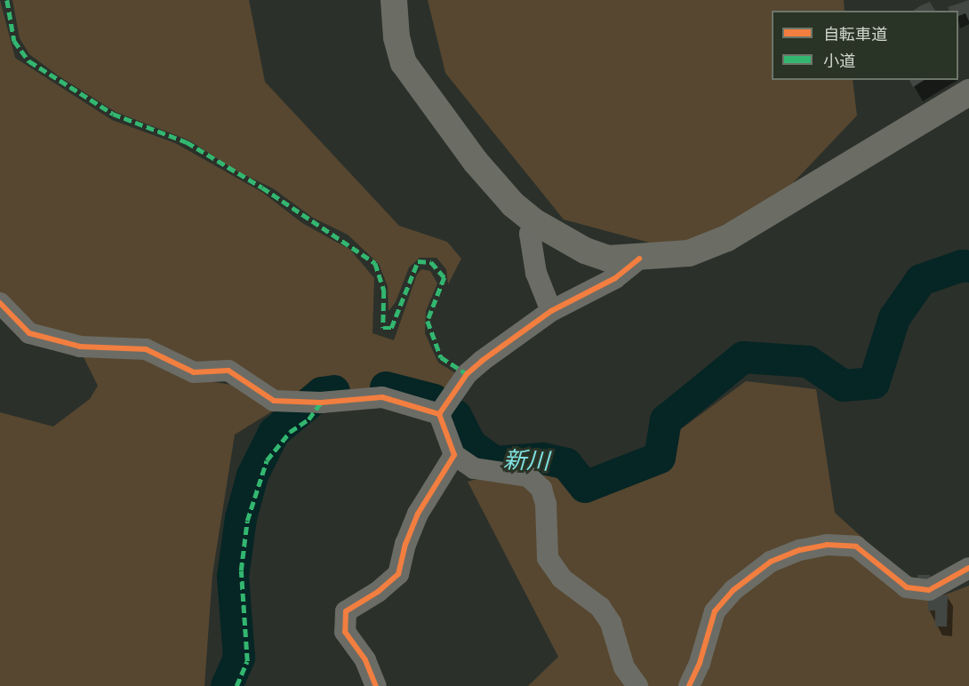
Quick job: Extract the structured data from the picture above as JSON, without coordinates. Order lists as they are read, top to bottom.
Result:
{
  "water": ["新川"],
  "legend": ["自転車道", "小道"]
}
